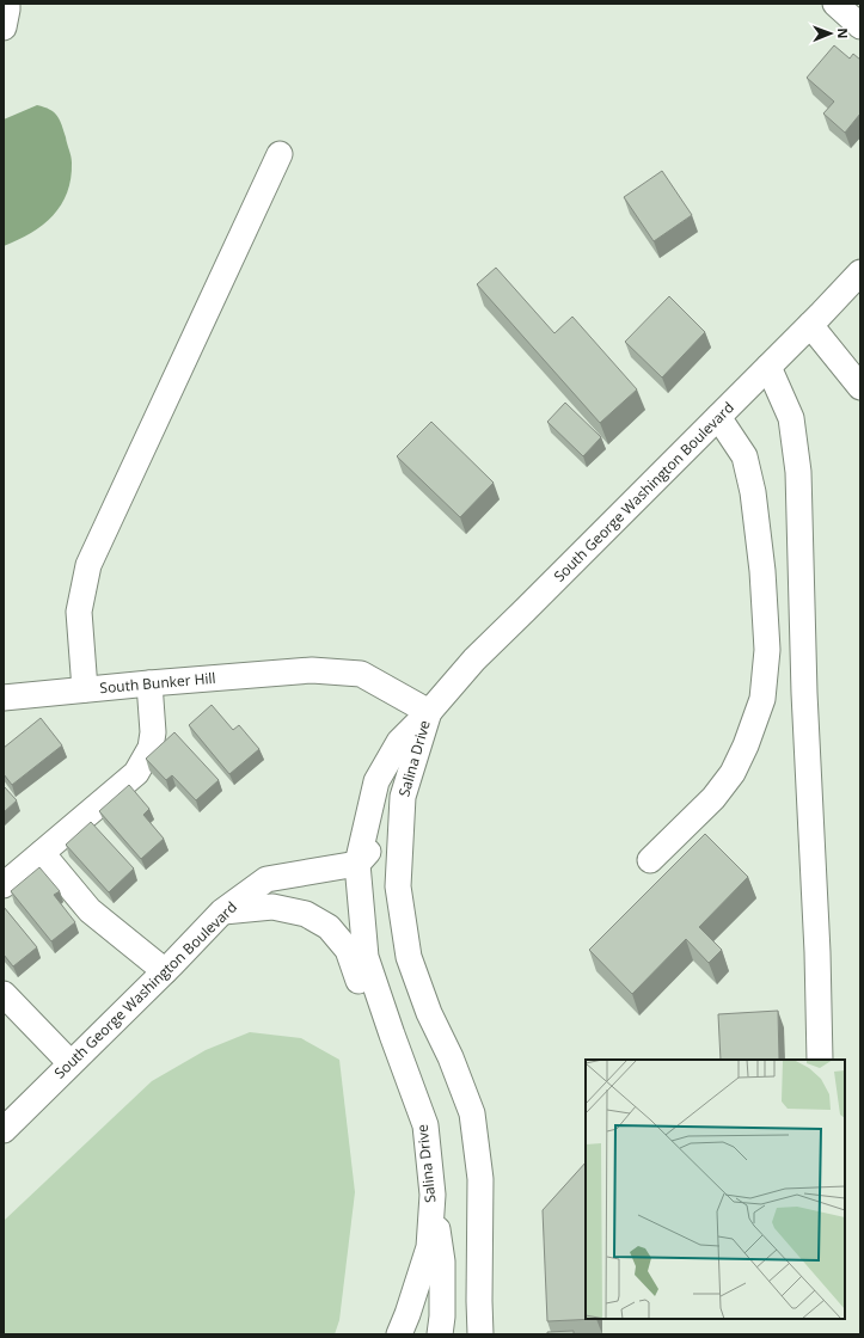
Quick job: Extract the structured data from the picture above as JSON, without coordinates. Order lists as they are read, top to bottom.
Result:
{
  "streets": {
    "street": ["South George Washington Boulevard", "South Bunker Hill", "Salina Drive"]
  },
  "crossings": [
    ["South George Washington Boulevard", "South Bunker Hill"],
    ["South George Washington Boulevard", "Salina Drive"],
    ["South Bunker Hill", "Salina Drive"]
  ],
  "north": "right"
}
